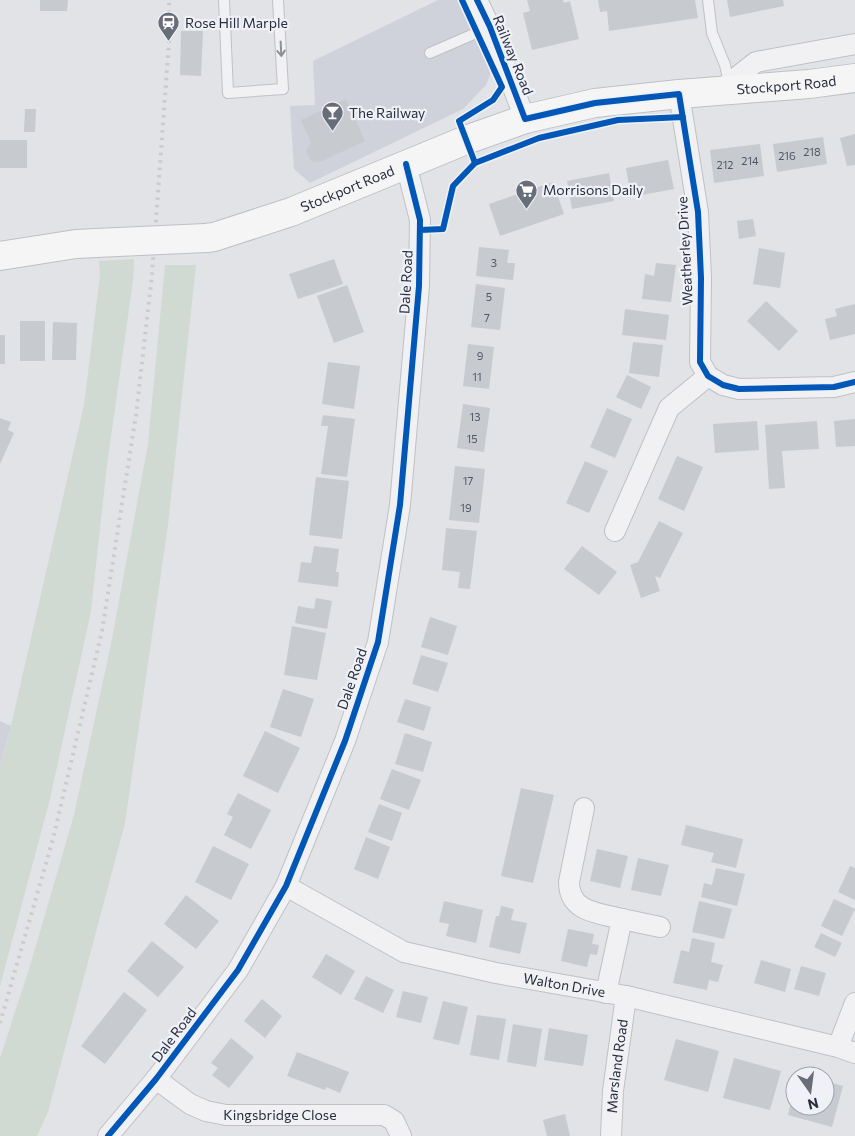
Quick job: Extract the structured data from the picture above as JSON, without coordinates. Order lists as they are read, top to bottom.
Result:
{
  "streets": {
    "main road": ["Stockport Road"],
    "street": [
      "Railway Road",
      "Weatherley Drive",
      "Dale Road",
      "Walton Drive",
      "Marsland Road",
      "Kingsbridge Close"
    ]
  },
  "crossings": [
    ["Railway Road", "Stockport Road"],
    ["Stockport Road", "Weatherley Drive"],
    ["Stockport Road", "Dale Road"],
    ["Dale Road", "Walton Drive"],
    ["Dale Road", "Kingsbridge Close"],
    ["Walton Drive", "Marsland Road"]
  ],
  "places": {
    "station": ["Rose Hill Marple"],
    "bar": ["The Railway"],
    "supermarket": ["Morrisons Daily"]
  },
  "house_numbers": [
    "218",
    "216",
    "214",
    "212",
    "3",
    "5",
    "7",
    "9",
    "11",
    "13",
    "15",
    "17",
    "19"
  ],
  "north": "bottom"
}
